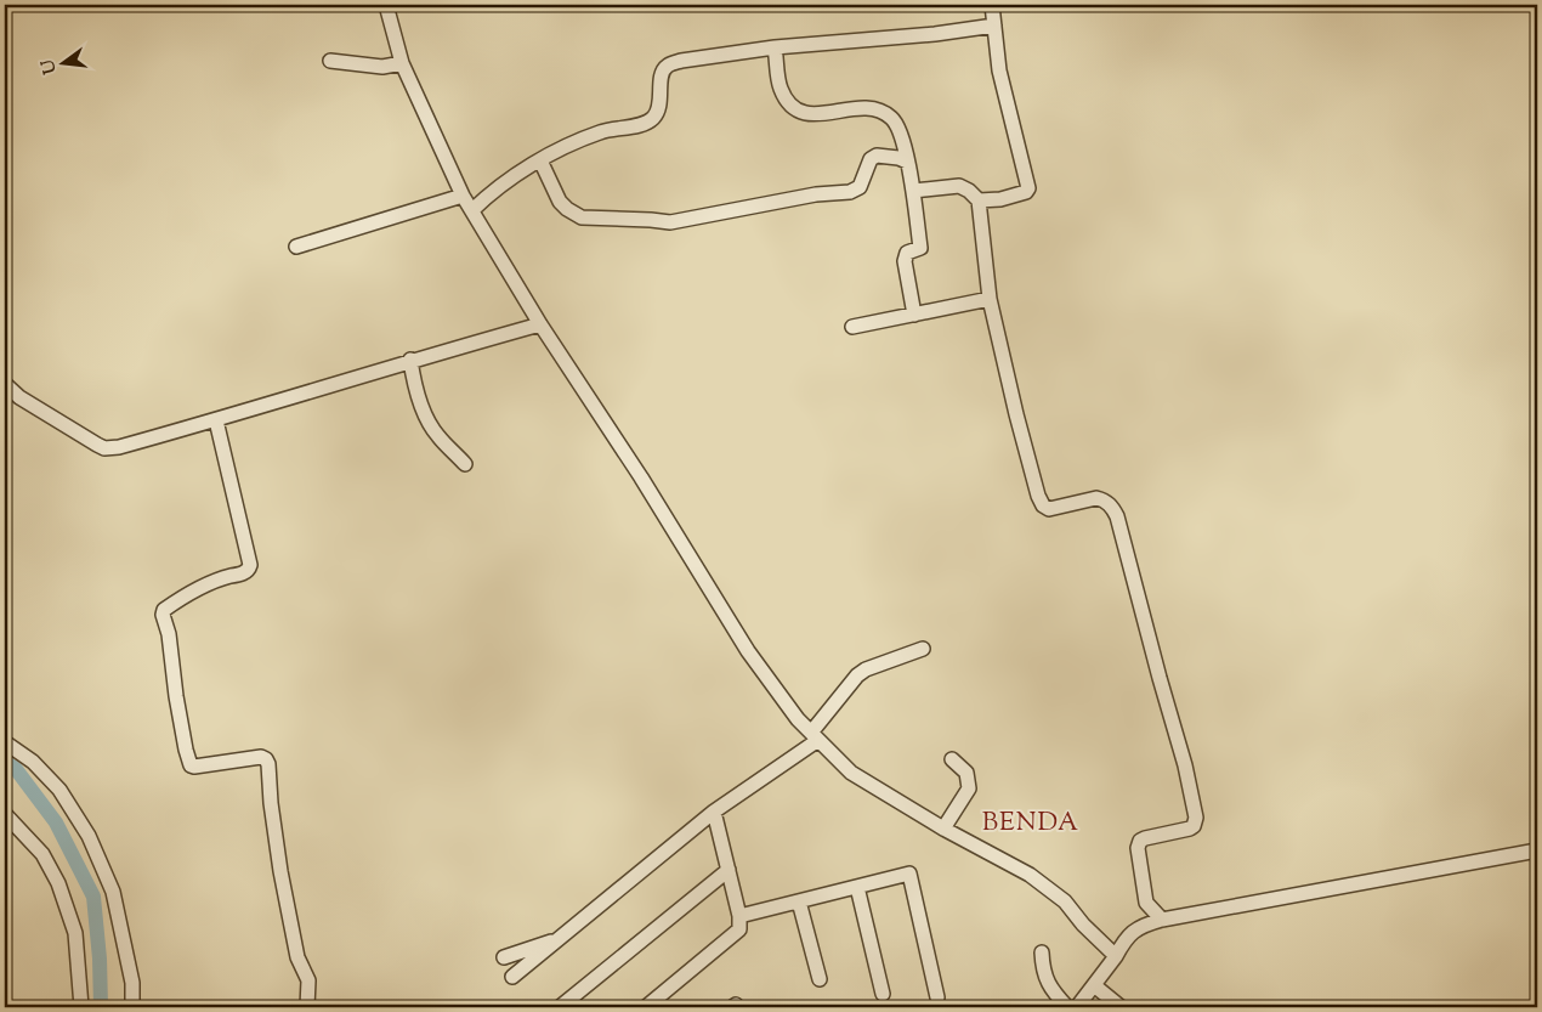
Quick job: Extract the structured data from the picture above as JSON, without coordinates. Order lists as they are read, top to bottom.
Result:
{
  "districts": ["BENDA"],
  "north": "left"
}
